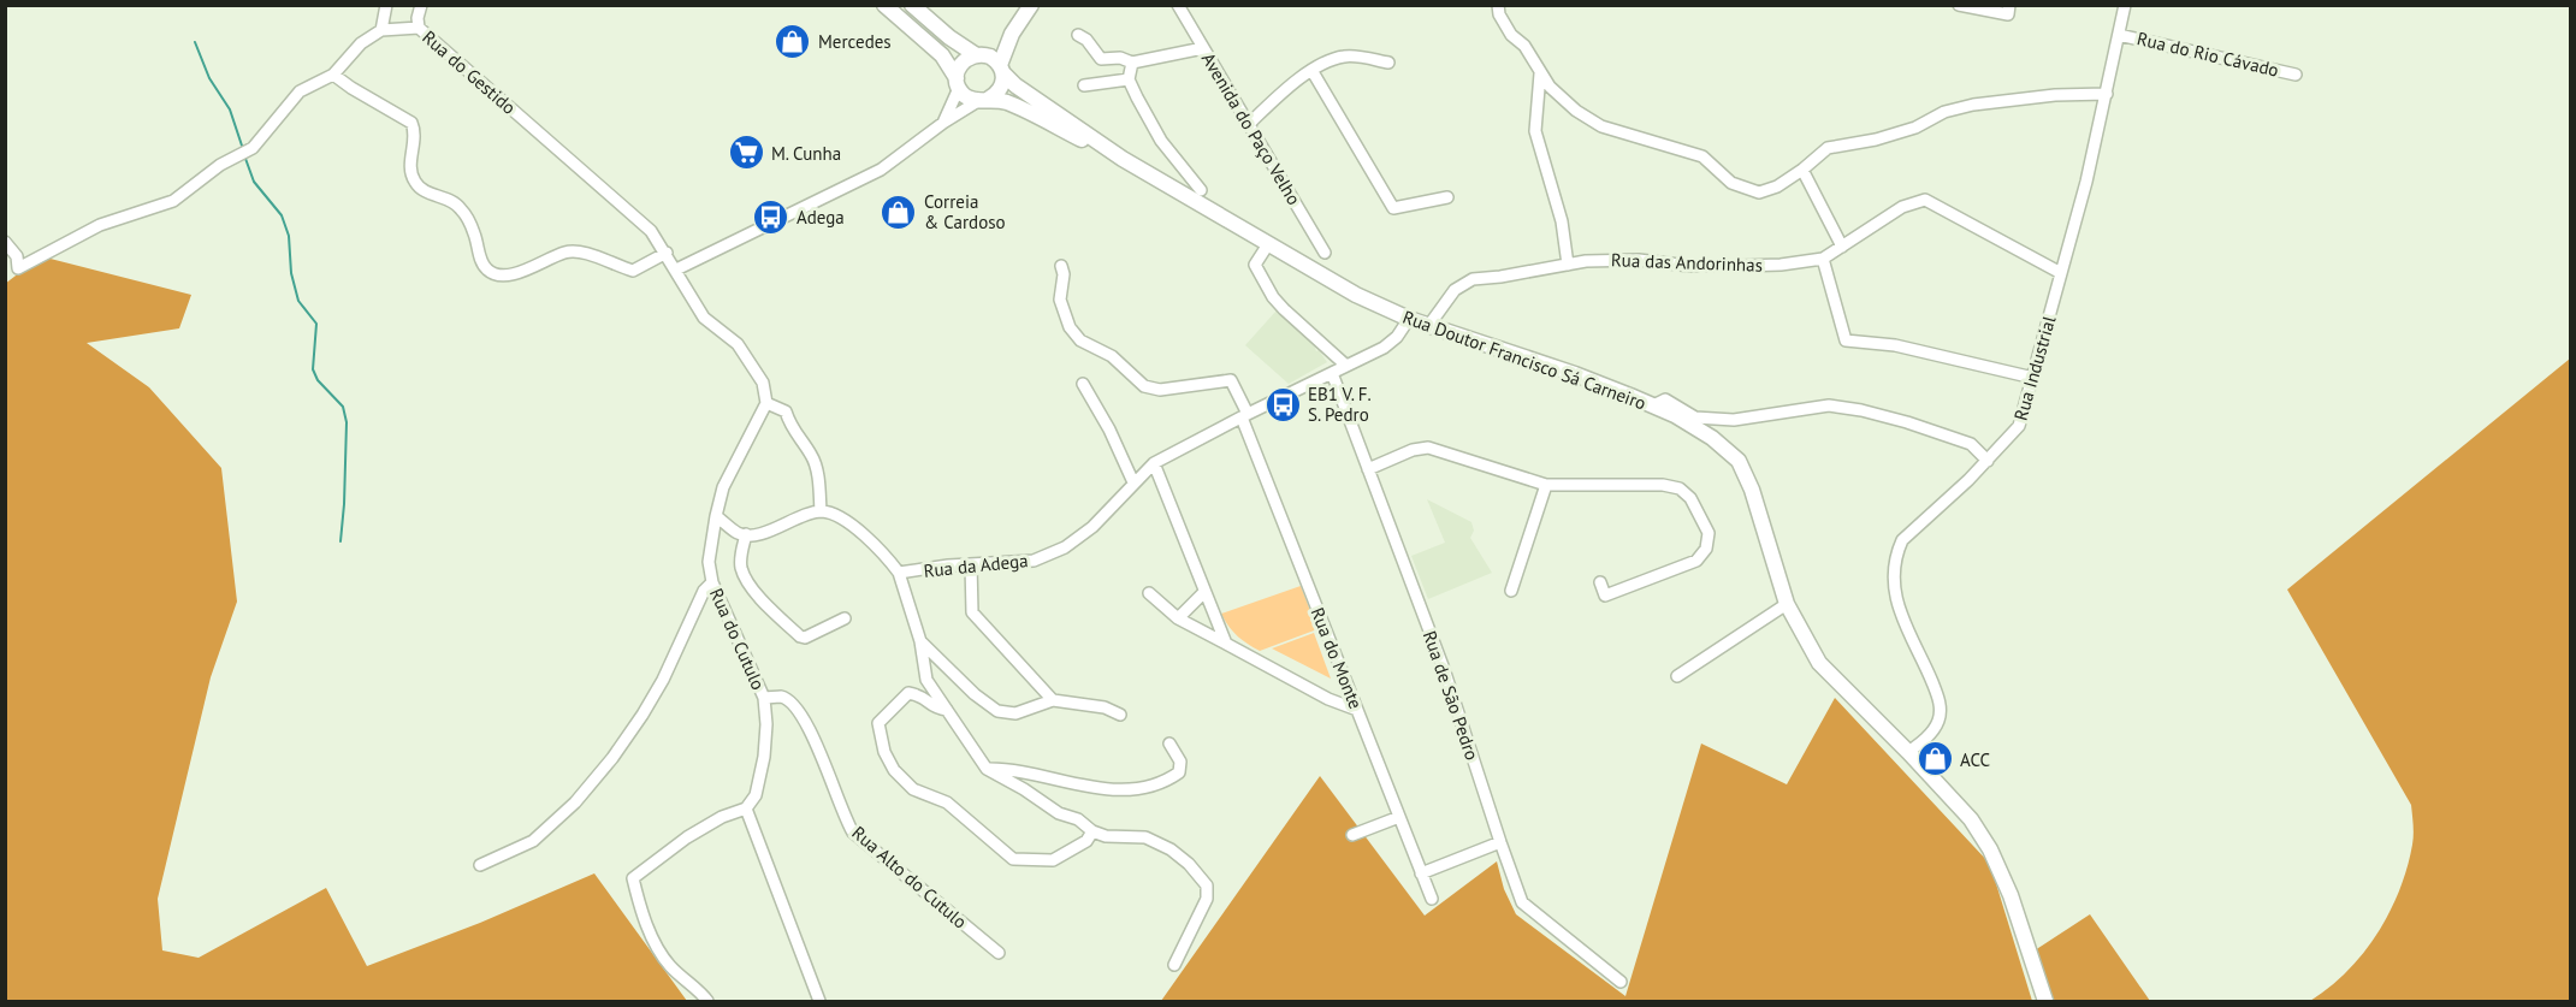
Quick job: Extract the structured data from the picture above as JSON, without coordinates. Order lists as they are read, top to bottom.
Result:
{
  "streets": {
    "main road": ["Rua Doutor Francisco Sá Carneiro"],
    "street": [
      "Rua do Rio Cávado",
      "Rua do Gestido",
      "Avenida do Paço Velho",
      "Rua das Andorinhas",
      "Rua Industrial",
      "Rua da Adega",
      "Rua do Cutulo",
      "Rua do Monte",
      "Rua de São Pedro",
      "Rua Alto do Cutulo"
    ]
  },
  "crossings": [
    ["Rua do Rio Cávado", "Rua Industrial"],
    ["Rua das Andorinhas", "Rua Doutor Francisco Sá Carneiro"],
    ["Rua das Andorinhas", "Rua Industrial"],
    ["Rua Doutor Francisco Sá Carneiro", "Rua Industrial"],
    ["Rua Doutor Francisco Sá Carneiro", "Rua da Adega"],
    ["Rua da Adega", "Rua do Monte"],
    ["Rua da Adega", "Rua de São Pedro"],
    ["Rua do Cutulo", "Rua Alto do Cutulo"]
  ],
  "places": {
    "shop": ["Mercedes", "Correia & Cardoso", "ACC"],
    "supermarket": ["M. Cunha"],
    "bus stop": ["Adega", "EB1 V. F. S. Pedro"]
  }
}
